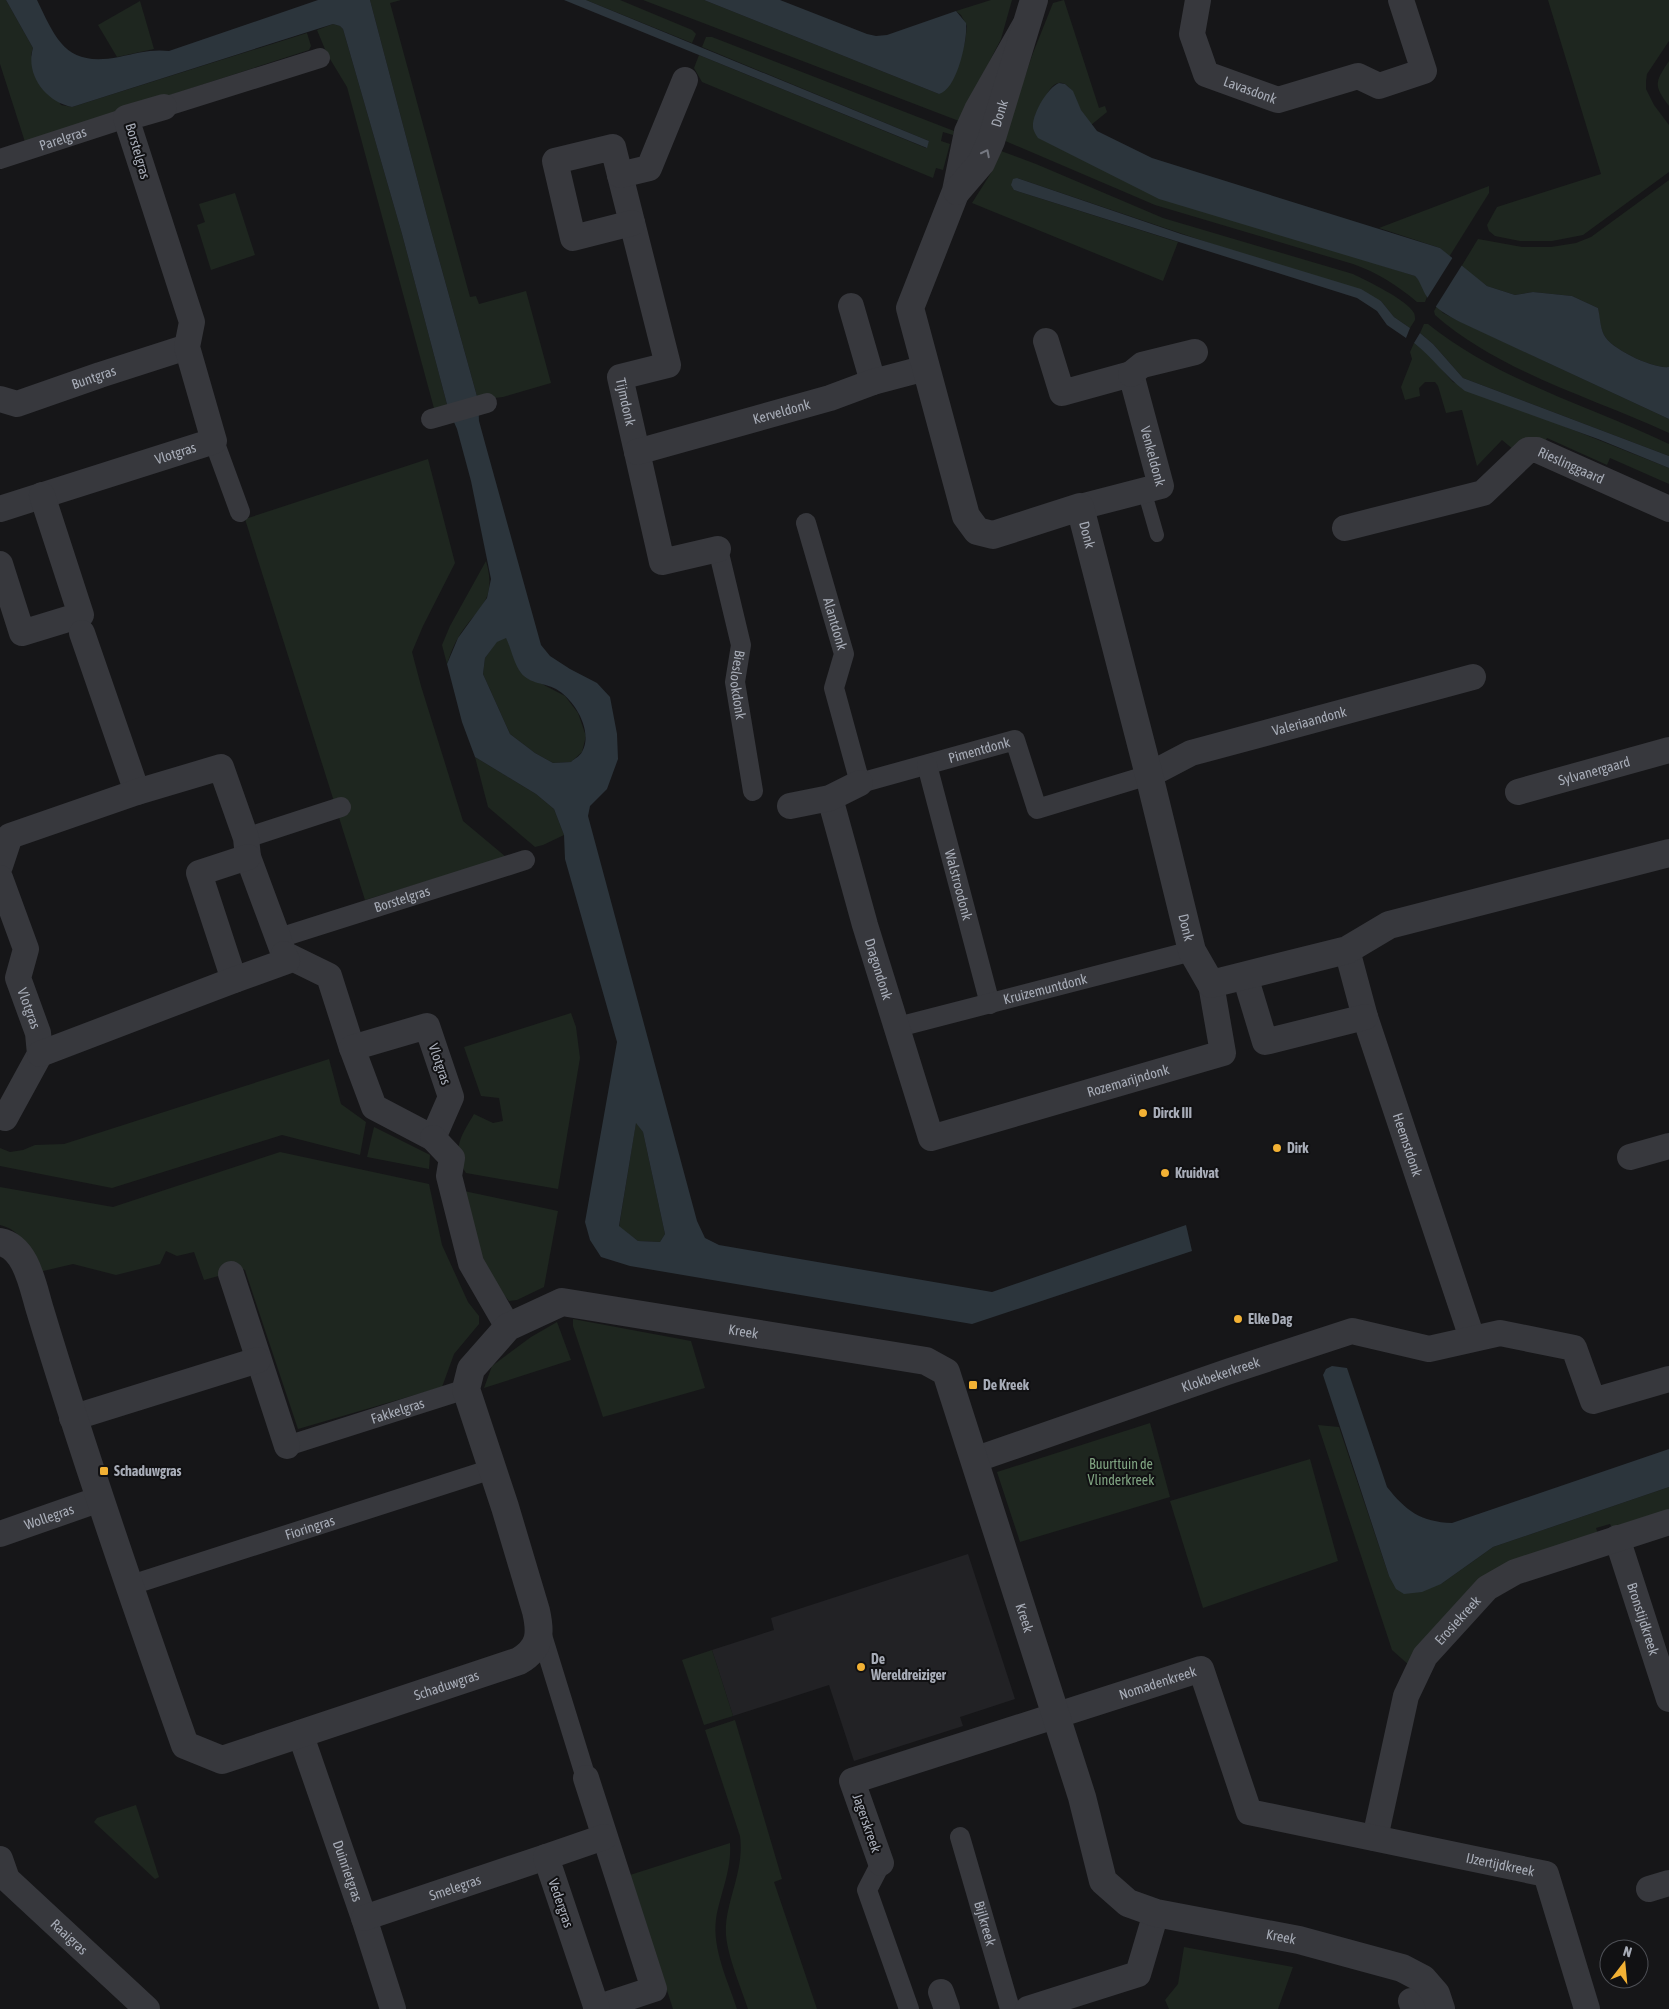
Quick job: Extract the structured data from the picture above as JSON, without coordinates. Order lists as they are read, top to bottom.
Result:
{
  "streets": {
    "street": [
      "Lavasdonk",
      "Donk",
      "Parelgras",
      "Borstelgras",
      "Buntgras",
      "Tijmdonk",
      "Kerveldonk",
      "Vlotgras",
      "Venkeldonk",
      "Rieslinggaard",
      "Alantdonk",
      "Bieslookdonk",
      "Valeriaandonk",
      "Pimentdonk",
      "Sylvanergaard",
      "Walstroodonk",
      "Dragondonk",
      "Kruizemuntdonk",
      "Rozemarijndonk",
      "Heemstdonk",
      "Kreek",
      "Klokbekerkreek",
      "Fakkelgras",
      "Wollegras",
      "Fioringras",
      "Bronstijdkreek",
      "Erosiekreek",
      "Nomadenkreek",
      "Schaduwgras",
      "Jagerskreek",
      "IJzertijdkreek",
      "Duinrietgras",
      "Smelegras",
      "Vedergras",
      "Bijlkreek",
      "Raaigras"
    ]
  },
  "crossings": [
    ["Donk", "Kerveldonk"],
    ["Donk", "Venkeldonk"],
    ["Donk", "Valeriaandonk"],
    ["Donk", "Pimentdonk"],
    ["Donk", "Kruizemuntdonk"],
    ["Donk", "Rozemarijndonk"],
    ["Parelgras", "Borstelgras"],
    ["Borstelgras", "Buntgras"],
    ["Borstelgras", "Vlotgras"],
    ["Buntgras", "Vlotgras"],
    ["Tijmdonk", "Kerveldonk"],
    ["Tijmdonk", "Bieslookdonk"],
    ["Alantdonk", "Pimentdonk"],
    ["Valeriaandonk", "Pimentdonk"],
    ["Pimentdonk", "Walstroodonk"],
    ["Pimentdonk", "Dragondonk"],
    ["Walstroodonk", "Kruizemuntdonk"],
    ["Dragondonk", "Kruizemuntdonk"],
    ["Dragondonk", "Rozemarijndonk"],
    ["Heemstdonk", "Klokbekerkreek"],
    ["Kreek", "Klokbekerkreek"],
    ["Kreek", "Nomadenkreek"],
    ["Kreek", "Jagerskreek"],
    ["Wollegras", "Schaduwgras"],
    ["Fioringras", "Schaduwgras"],
    ["Bronstijdkreek", "Erosiekreek"],
    ["Erosiekreek", "Nomadenkreek"],
    ["Erosiekreek", "IJzertijdkreek"],
    ["Nomadenkreek", "Jagerskreek"],
    ["Nomadenkreek", "IJzertijdkreek"],
    ["Schaduwgras", "Duinrietgras"],
    ["Schaduwgras", "Vedergras"],
    ["Duinrietgras", "Smelegras"],
    ["Smelegras", "Vedergras"]
  ],
  "parks": ["Buurttuin de Vlinderkreek"],
  "places": {
    "other": [
      "Dirck III",
      "Dirk",
      "Kruidvat",
      "Elke Dag",
      "De Wereldreiziger"
    ],
    "transit": ["De Kreek", "Schaduwgras"]
  },
  "north": "top"
}
